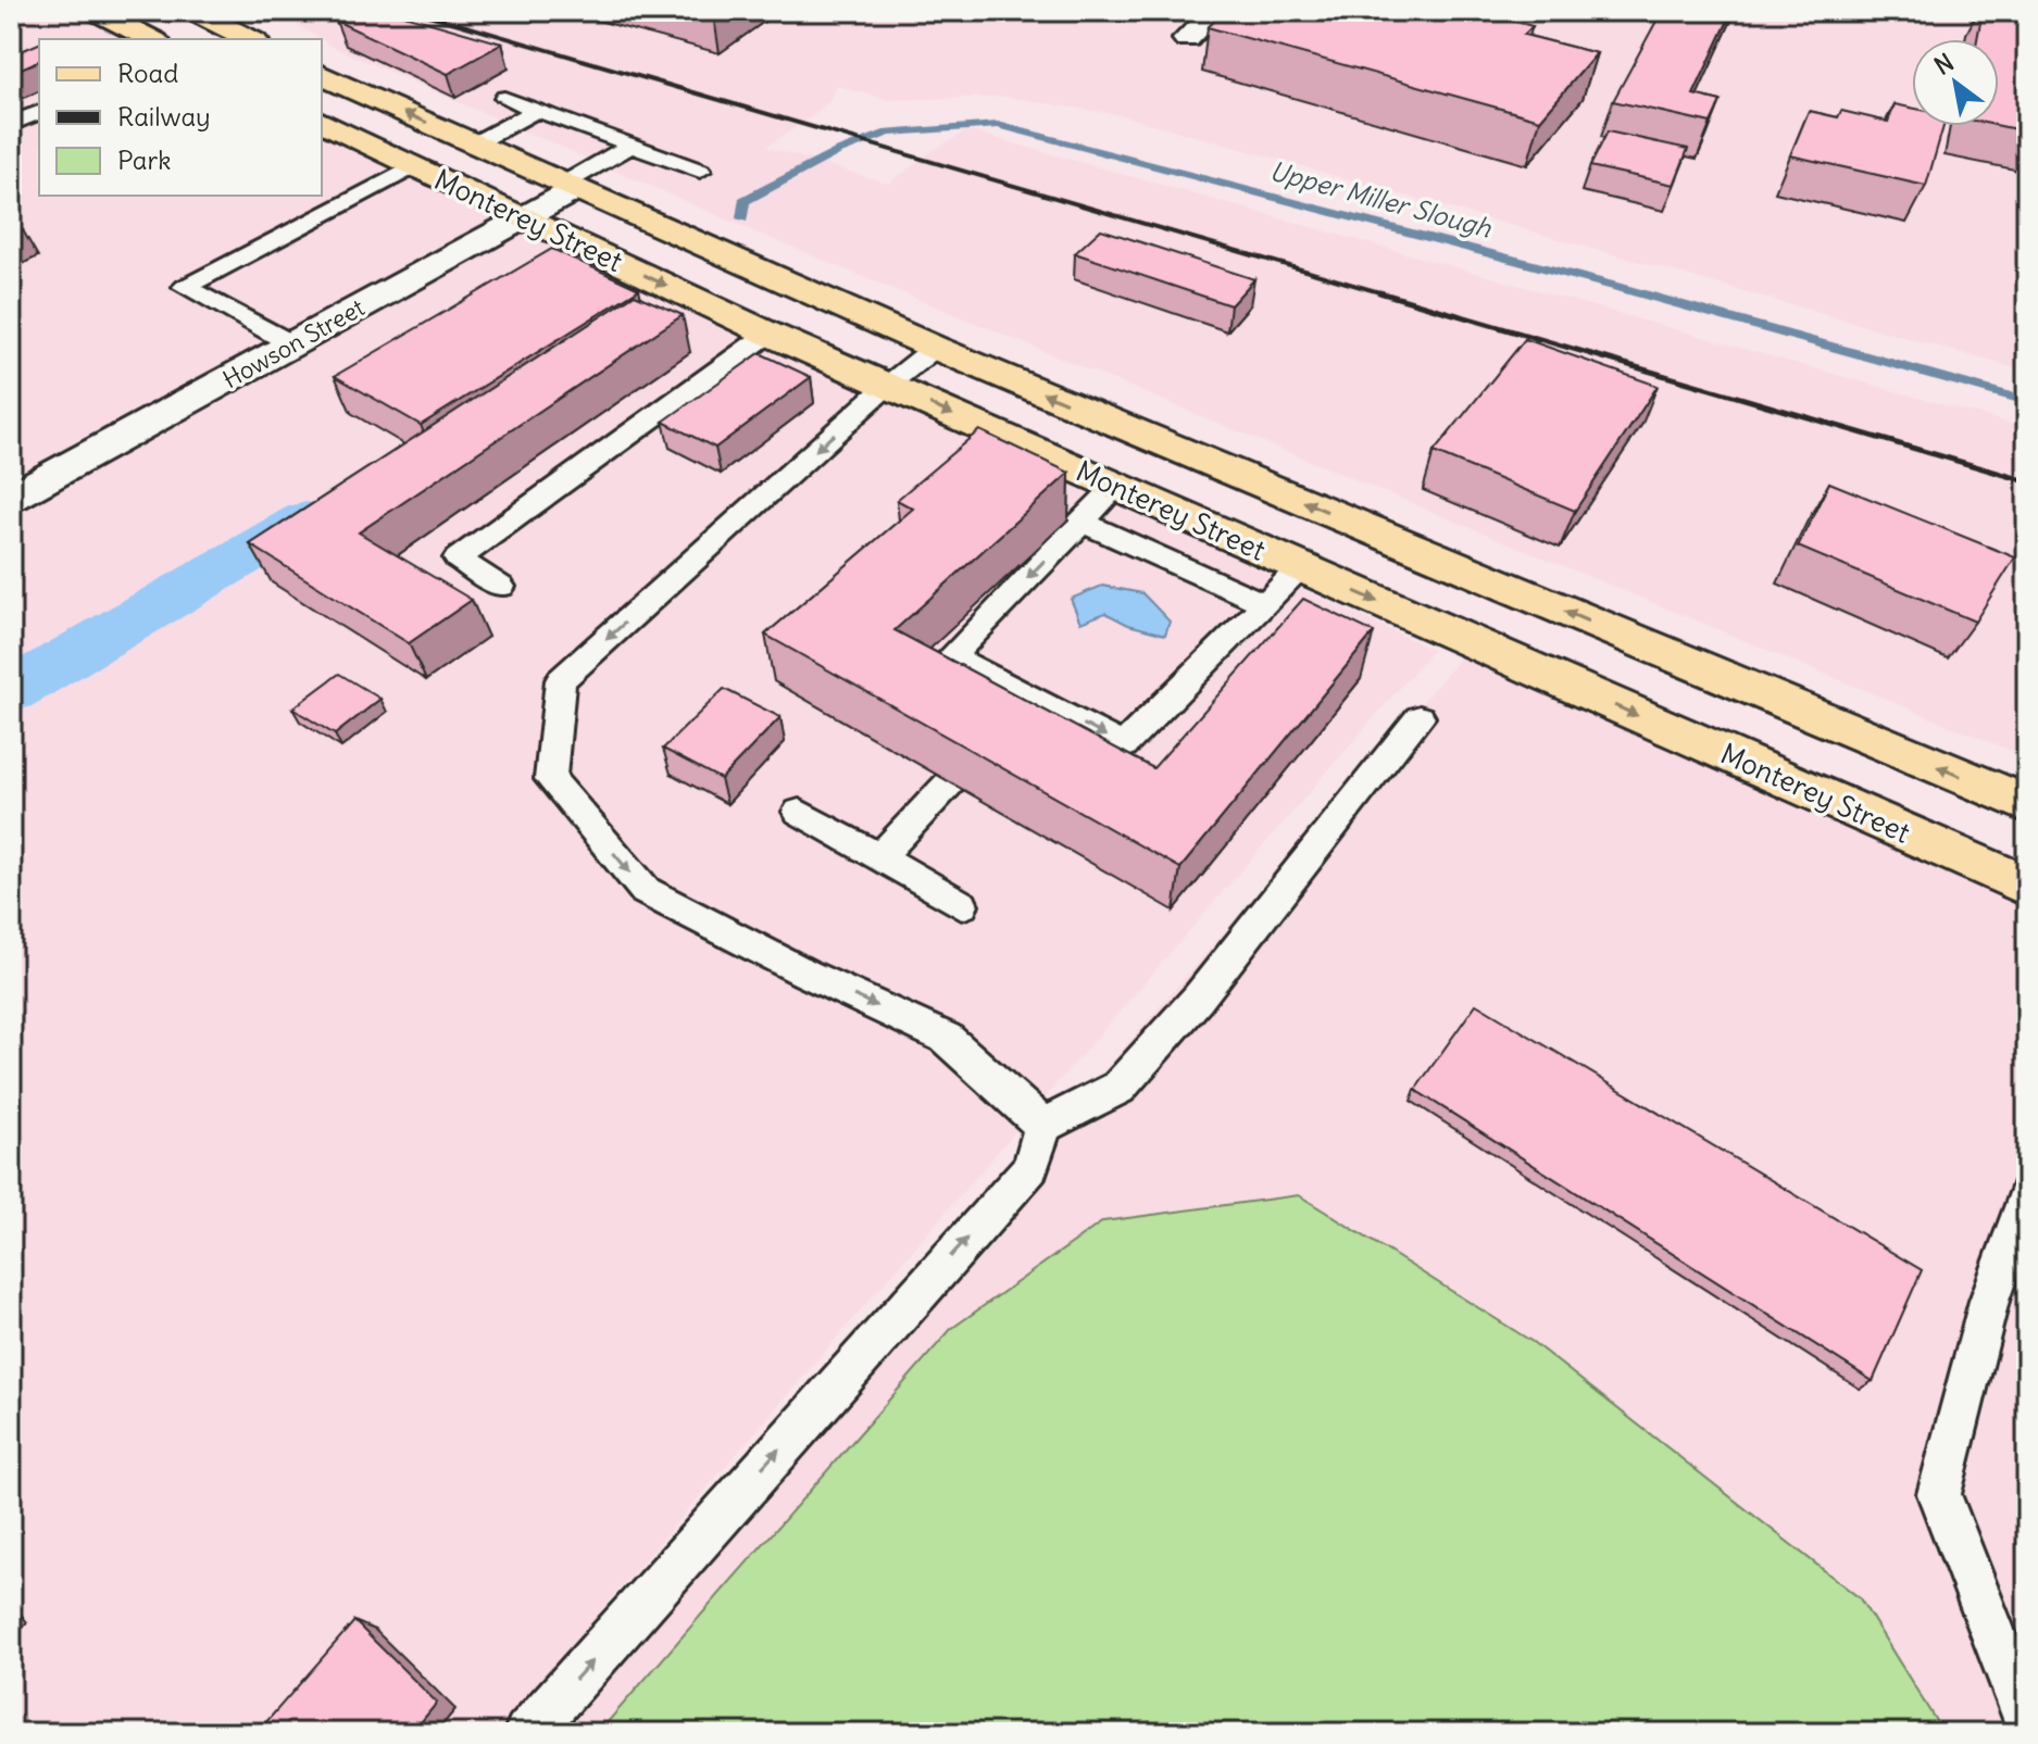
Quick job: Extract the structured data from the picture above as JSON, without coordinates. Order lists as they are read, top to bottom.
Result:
{
  "streets": {
    "main road": ["Monterey Street"],
    "street": ["Howson Street"]
  },
  "crossings": [
    ["Monterey Street", "Howson Street"]
  ],
  "water": ["Upper Miller Slough"],
  "legend": ["Road", "Railway", "Park"],
  "north": "top left"
}
